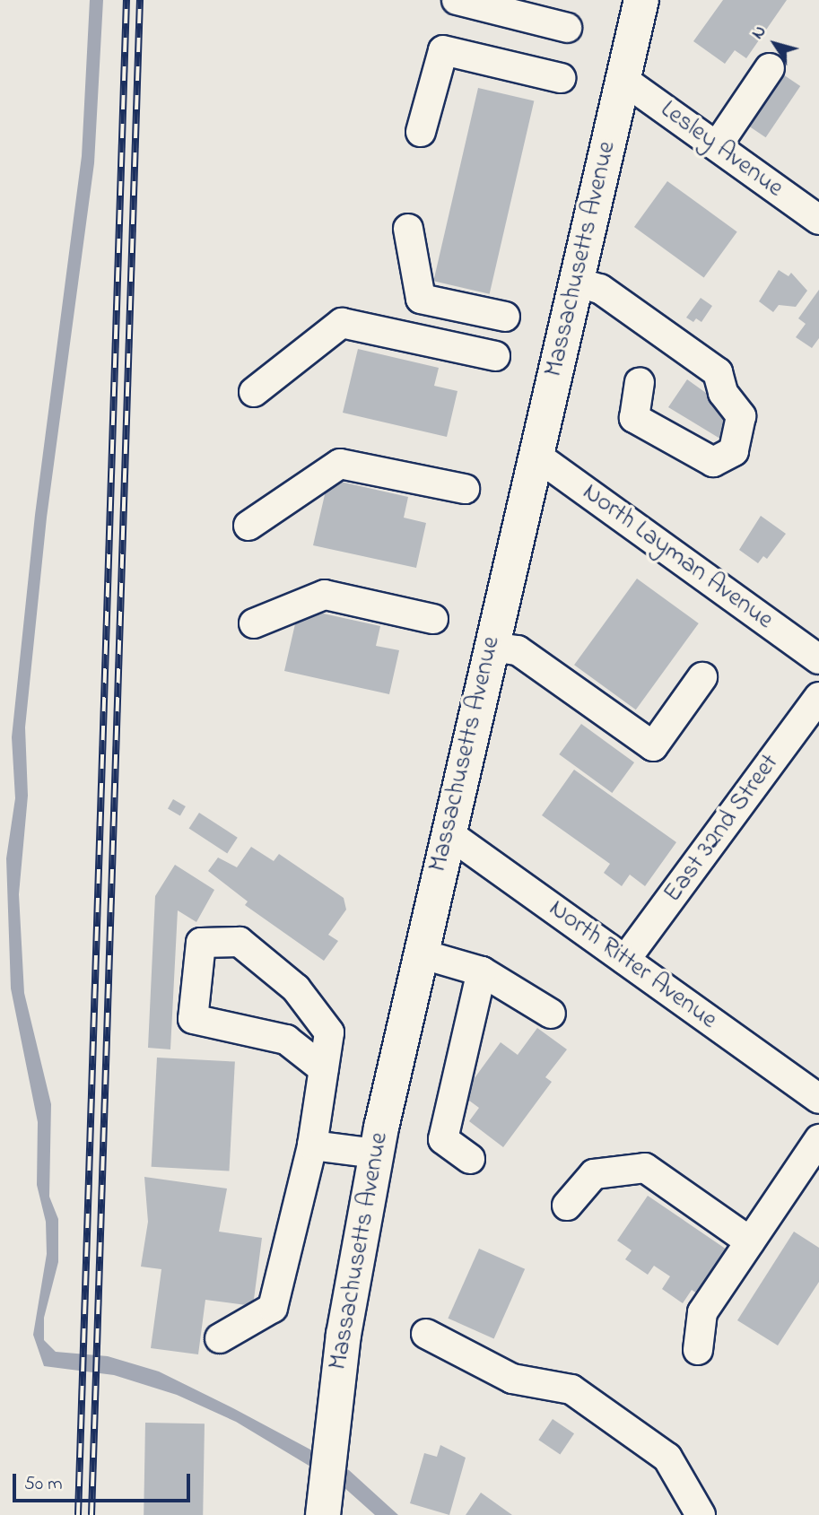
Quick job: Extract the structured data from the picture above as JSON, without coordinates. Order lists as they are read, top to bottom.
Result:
{
  "streets": {
    "main road": ["Massachusetts Avenue"],
    "street": [
      "Lesley Avenue",
      "North Layman Avenue",
      "East 32nd Street",
      "North Ritter Avenue"
    ]
  },
  "crossings": [
    ["Lesley Avenue", "Massachusetts Avenue"],
    ["Massachusetts Avenue", "North Layman Avenue"],
    ["Massachusetts Avenue", "North Ritter Avenue"],
    ["East 32nd Street", "North Ritter Avenue"]
  ],
  "scale_bar": "50 m",
  "north": "top left"
}
